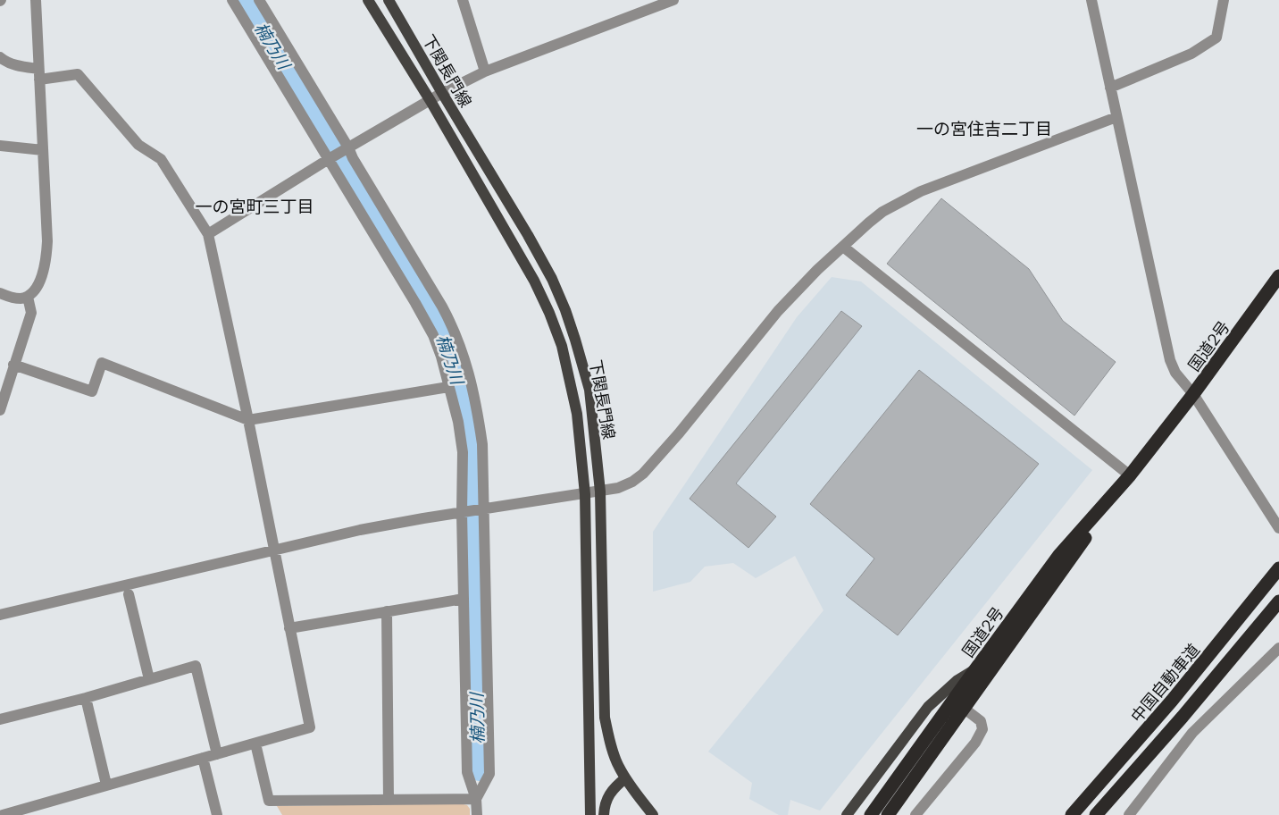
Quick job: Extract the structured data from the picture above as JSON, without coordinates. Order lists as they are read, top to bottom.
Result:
{
  "streets": {
    "highway": ["国道2号", "中国自動車道"],
    "main road": ["下関長門線"]
  },
  "districts": ["一の宮住吉二丁目", "一の宮町三丁目"],
  "water": ["楠乃川"]
}
